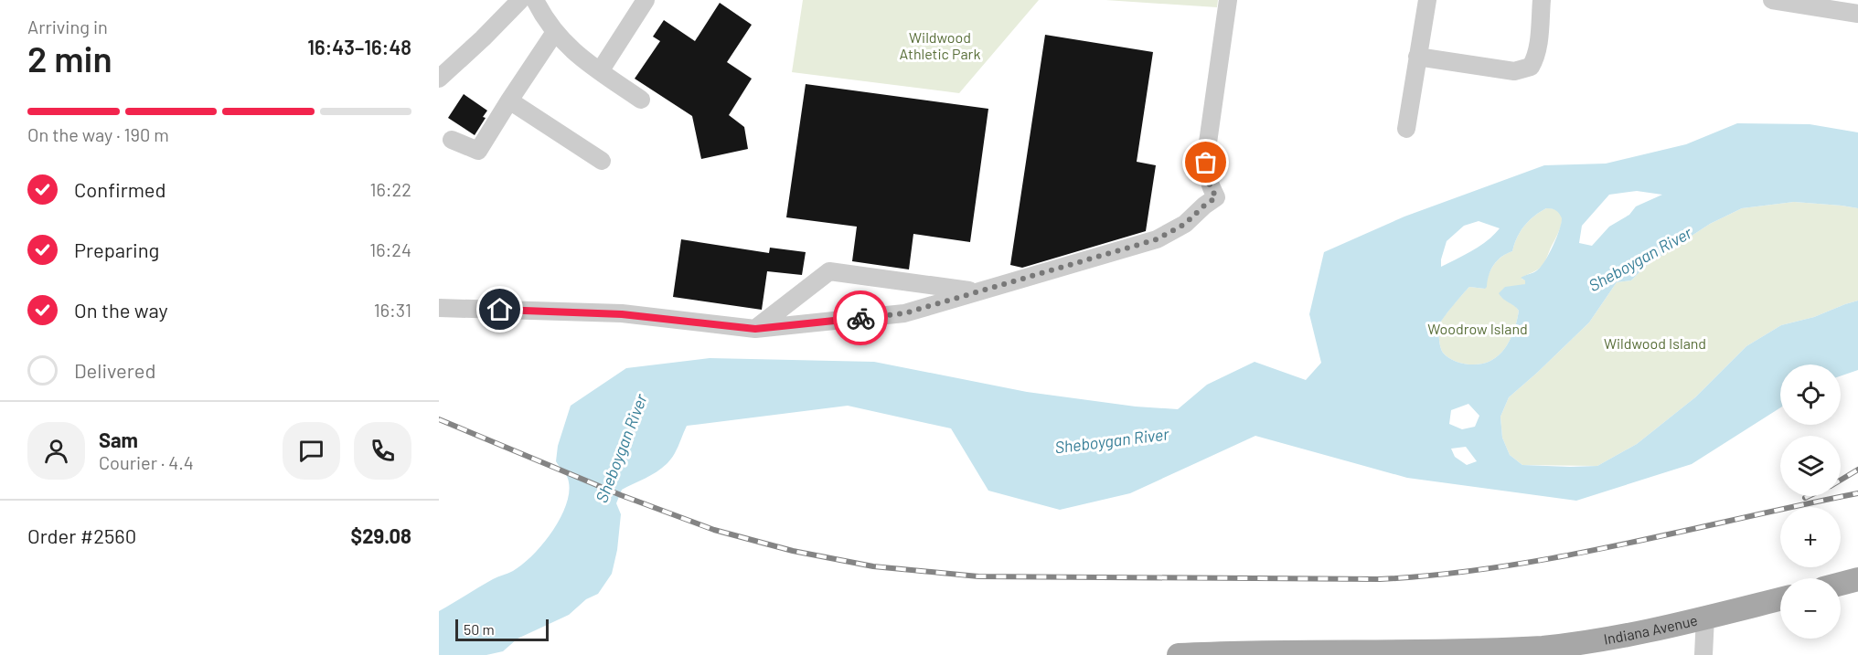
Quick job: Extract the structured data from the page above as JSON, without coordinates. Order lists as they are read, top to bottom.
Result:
{
  "streets": {
    "main road": ["Indiana Avenue"]
  },
  "water": ["Sheboygan River"],
  "parks": ["Wildwood Athletic Park", "Woodrow Island", "Wildwood Island"],
  "scale_bar": "50 m",
  "page": {
    "heading": ["2 min", "Arriving in", "16:43–16:48"],
    "panel": [
      "Sam",
      "Courier · 4.4",
      "Order #2560",
      "$29.08"
    ],
    "bar": "On the way · 190 m",
    "list": [
      ["Confirmed", "16:22"],
      ["Preparing", "16:24"],
      ["On the way", "16:31"],
      "Delivered"
    ],
    "map_buttons": ["+", "−"],
    "scale": "50 m"
  }
}
